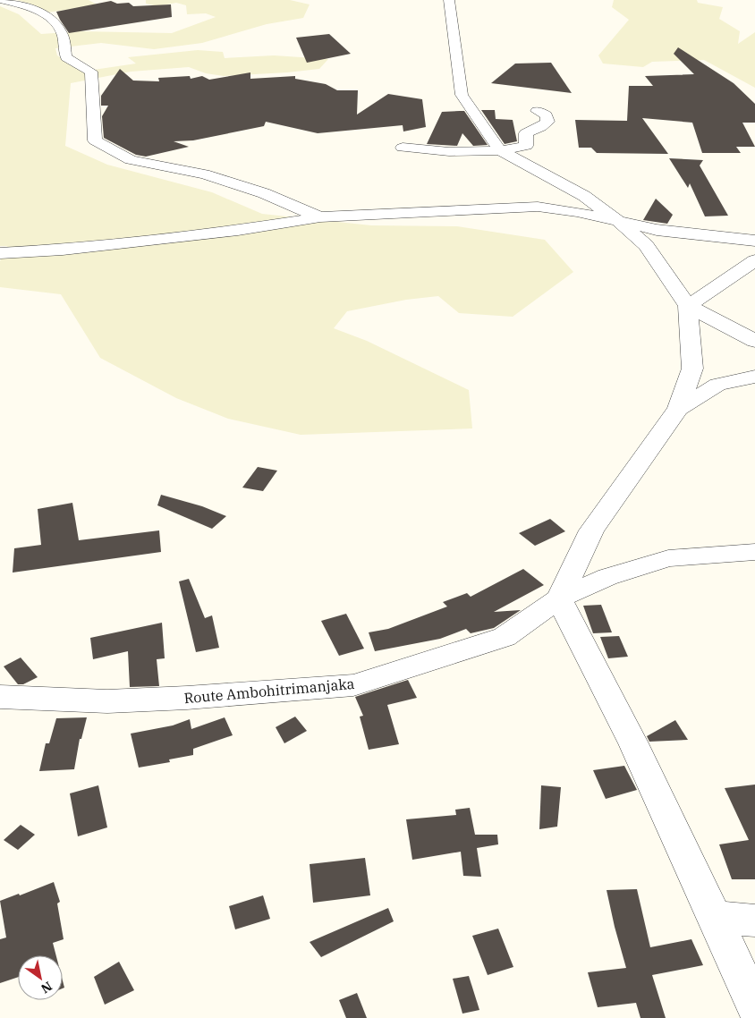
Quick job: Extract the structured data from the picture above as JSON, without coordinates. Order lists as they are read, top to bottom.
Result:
{
  "streets": {
    "street": ["Route Ambohitrimanjaka"]
  },
  "north": "bottom right"
}
